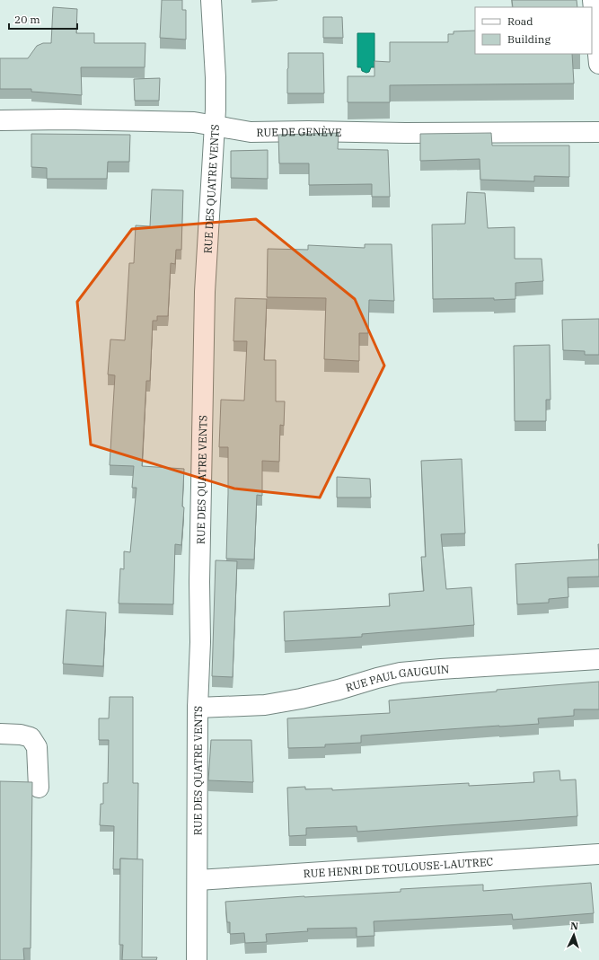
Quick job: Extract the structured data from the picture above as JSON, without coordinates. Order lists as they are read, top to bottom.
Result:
{
  "streets": {
    "street": [
      "RUE DE GENÈVE",
      "RUE DES QUATRE VENTS",
      "RUE PAUL GAUGUIN",
      "RUE HENRI DE TOULOUSE-LAUTREC"
    ]
  },
  "crossings": [
    ["RUE DE GENÈVE", "RUE DES QUATRE VENTS"],
    ["RUE DES QUATRE VENTS", "RUE PAUL GAUGUIN"],
    ["RUE DES QUATRE VENTS", "RUE HENRI DE TOULOUSE-LAUTREC"]
  ],
  "legend": ["Road", "Building"],
  "scale_bar": "20 m",
  "north": "top"
}
